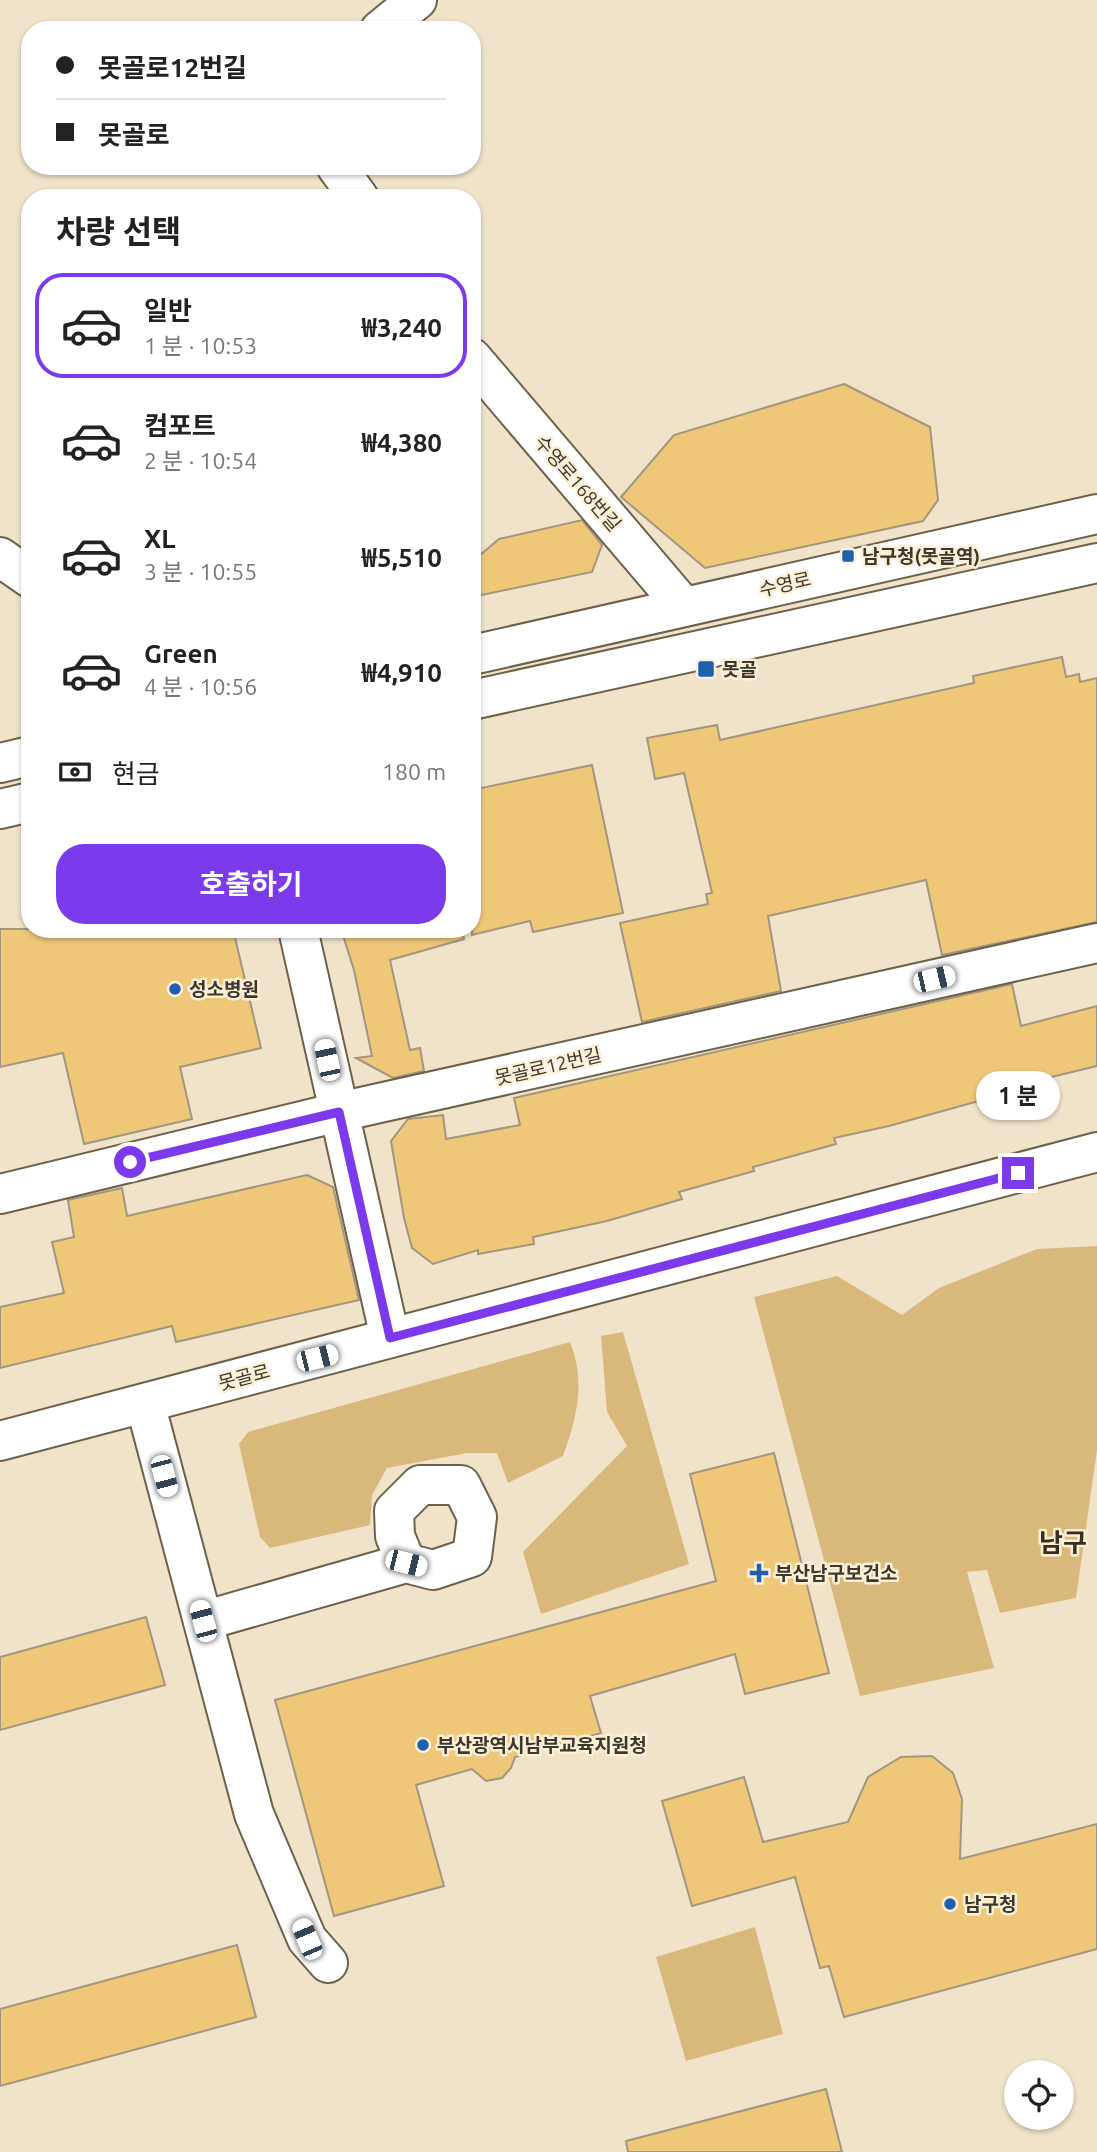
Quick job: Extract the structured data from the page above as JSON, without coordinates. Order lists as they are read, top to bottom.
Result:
{
  "streets": {
    "street": [
      "수영로168번길",
      "수영로",
      "못골로12번길",
      "못골로"
    ]
  },
  "crossings": [
    ["수영로168번길", "수영로"]
  ],
  "districts": ["남구"],
  "places": {
    "transit": ["남구청(못골역)", "못골"],
    "other": ["성소병원", "부산광역시남부교육지원청", "남구청"],
    "health": ["부산남구보건소"]
  },
  "page": {
    "banner": ["못골로12번길", "못골로"],
    "heading": "차량 선택",
    "list": [
      {
        "name": "일반",
        "note": "1 분 · 10:53",
        "value": "₩3,240"
      },
      {
        "name": "컴포트",
        "note": "2 분 · 10:54",
        "value": "₩4,380"
      },
      {
        "name": "XL",
        "note": "3 분 · 10:55",
        "value": "₩5,510"
      },
      {
        "name": "Green",
        "note": "4 분 · 10:56",
        "value": "₩4,910"
      }
    ],
    "pay": ["현금", "180 m"],
    "buttons": "호출하기",
    "bubble": "1 분"
  }
}
